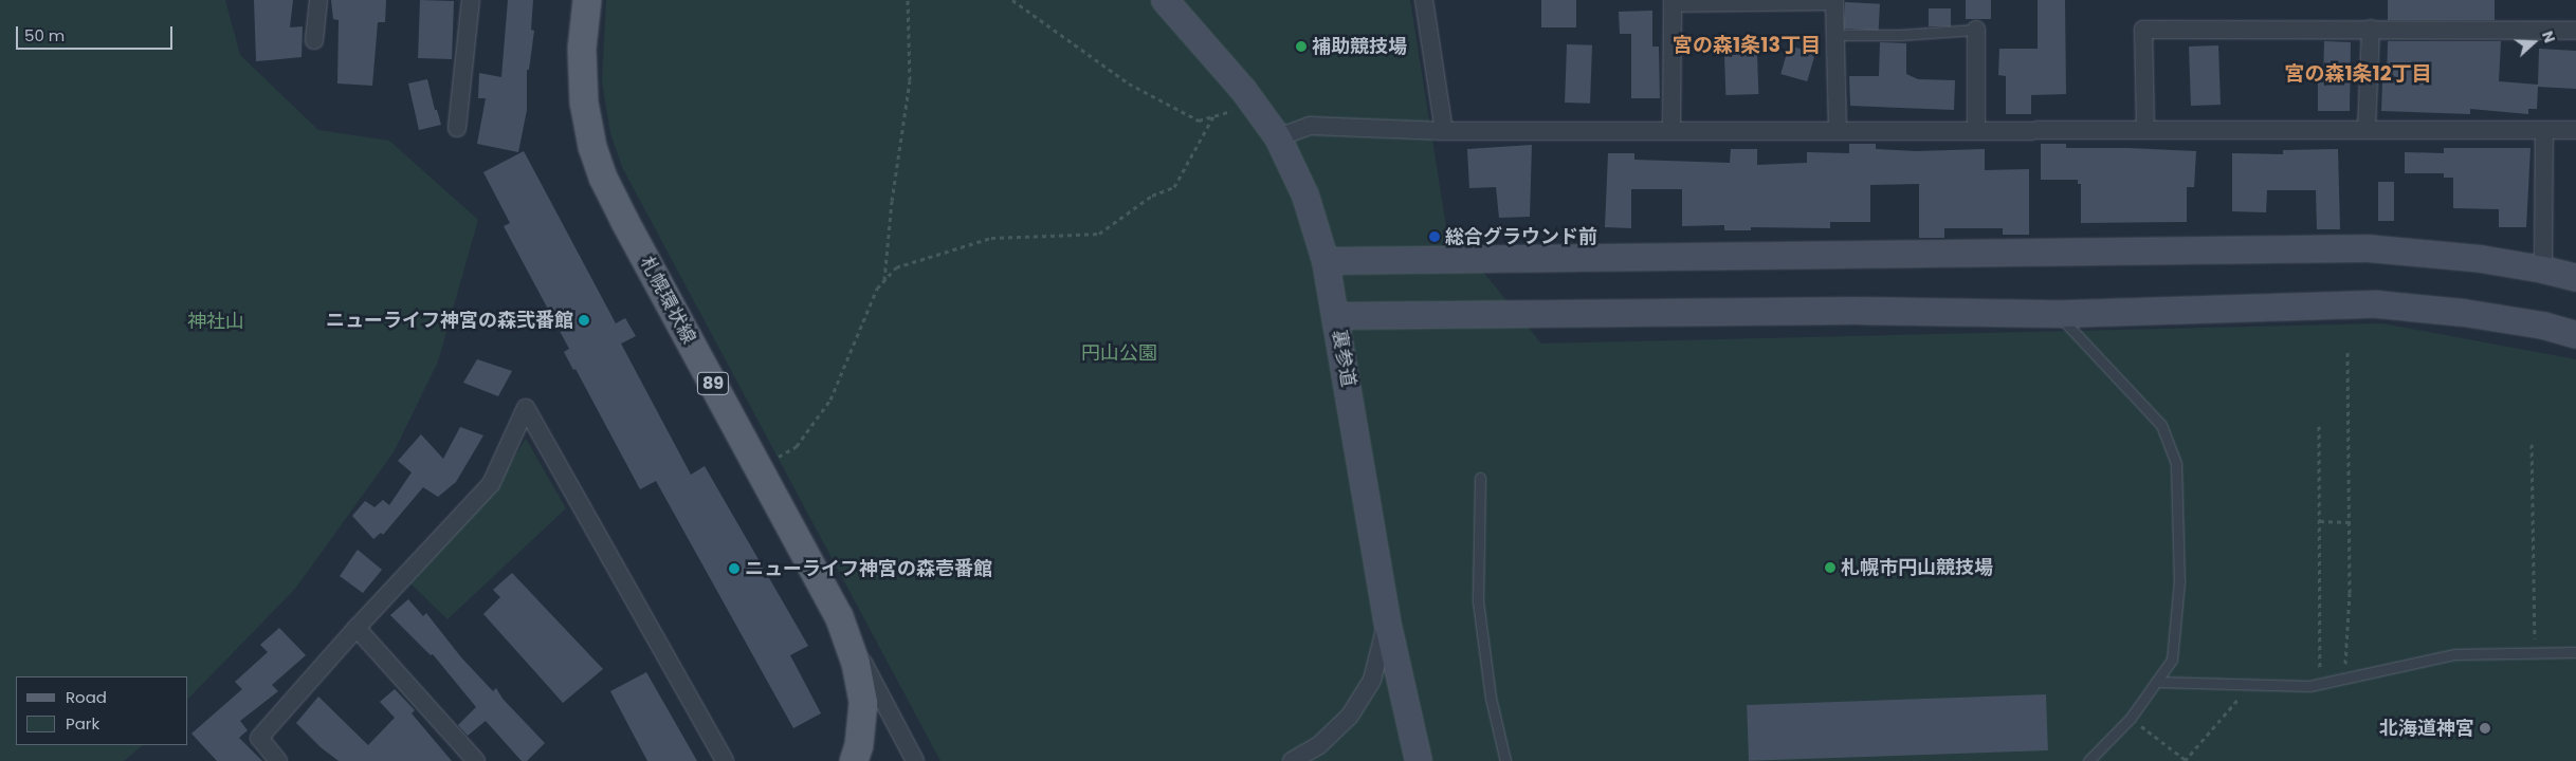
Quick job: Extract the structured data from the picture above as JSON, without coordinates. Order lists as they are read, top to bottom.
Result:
{
  "streets": {
    "main road": ["札幌環状線", "89"],
    "street": ["裏参道"]
  },
  "districts": ["宮の森1条13丁目", "宮の森1条12丁目"],
  "parks": ["神社山", "円山公園"],
  "places": [
    "補助競技場",
    "総合グラウンド前",
    "ニューライフ神宮の森弐番館",
    "札幌市円山競技場",
    "ニューライフ神宮の森壱番館",
    "北海道神宮"
  ],
  "legend": ["Road", "Park"],
  "scale_bar": "50 m",
  "north": "right"
}
